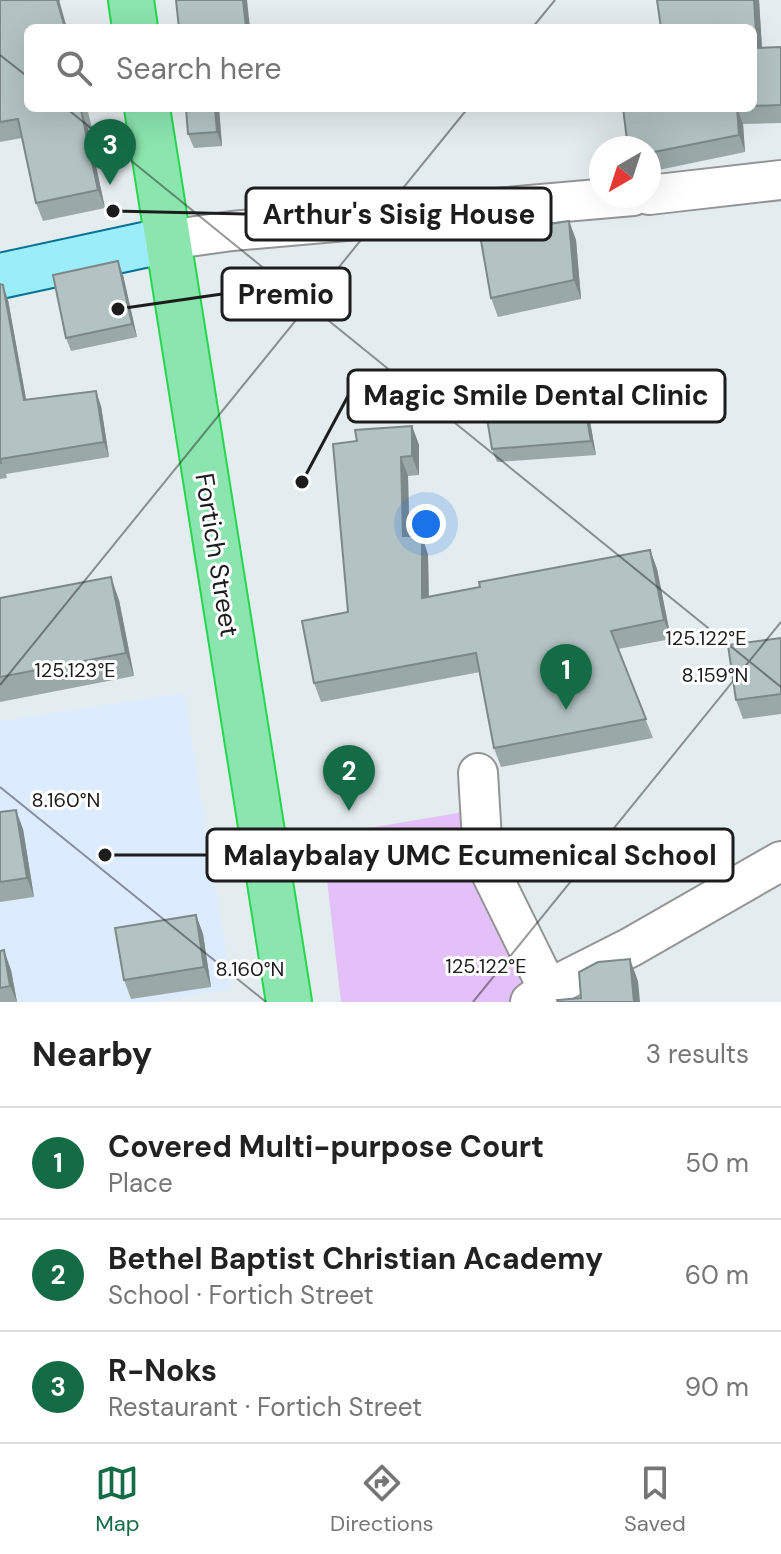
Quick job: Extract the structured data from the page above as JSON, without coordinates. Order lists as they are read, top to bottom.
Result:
{
  "streets": {
    "highway": ["Fortich Street"]
  },
  "places": [
    "Arthur's Sisig House",
    "Premio",
    "Magic Smile Dental Clinic",
    "Malaybalay UMC Ecumenical School"
  ],
  "north": "bottom left",
  "page": {
    "search": "Search here",
    "pins": ["3", "1", "2"],
    "heading": ["Nearby", "3 results"],
    "list": [
      {
        "mark": "1",
        "name": "Covered Multi-purpose Court",
        "note": "Place",
        "value": "50 m"
      },
      {
        "mark": "2",
        "name": "Bethel Baptist Christian Academy",
        "note": "School · Fortich Street",
        "value": "60 m"
      },
      {
        "mark": "3",
        "name": "R-Noks",
        "note": "Restaurant · Fortich Street",
        "value": "90 m"
      }
    ],
    "nav": ["Map", "Directions", "Saved"]
  },
  "coordinates": [
    "125.122°E",
    "125.123°E",
    "8.159°N",
    "8.160°N"
  ]
}
